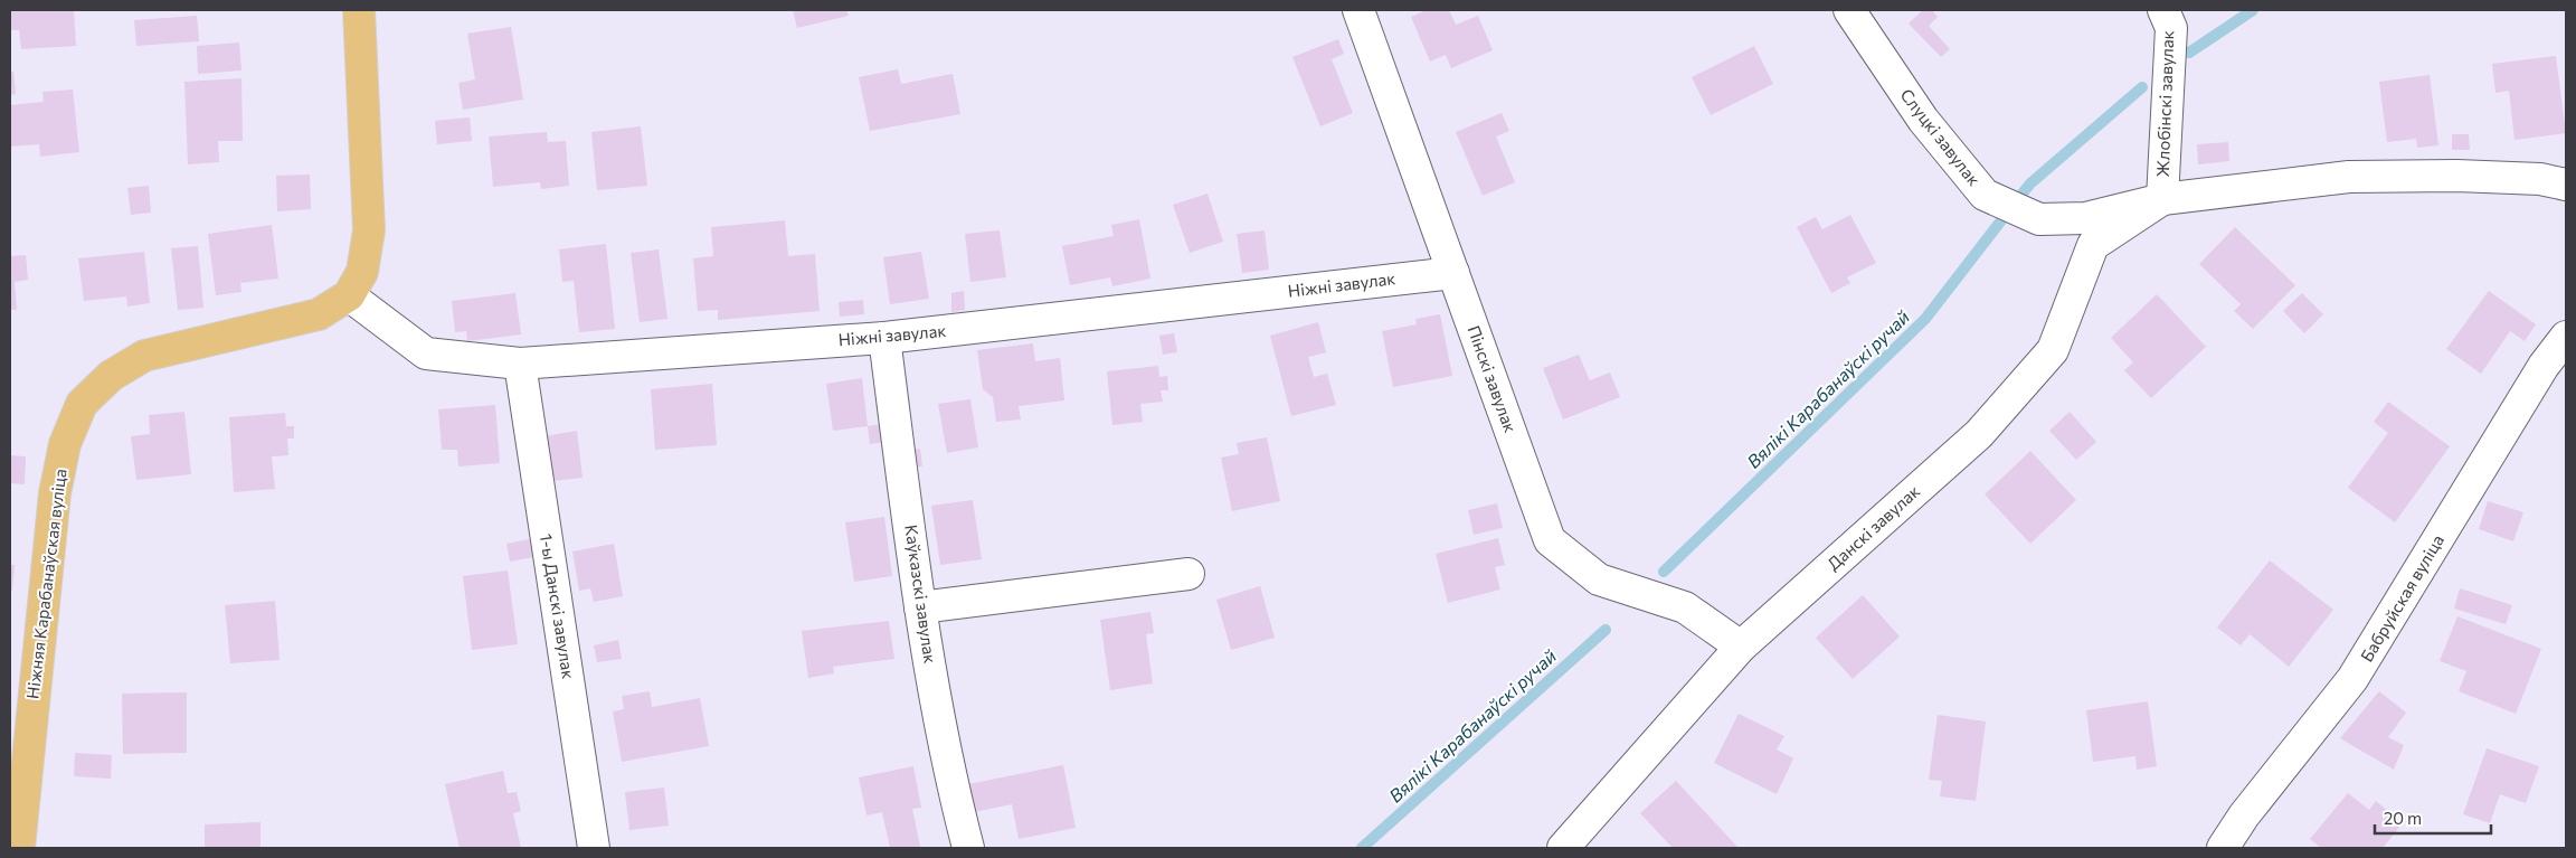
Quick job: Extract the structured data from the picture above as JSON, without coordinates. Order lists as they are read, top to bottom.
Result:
{
  "streets": {
    "main road": ["Ніжняя Карабанаўская вуліца"],
    "street": [
      "Жлобінскі завулак",
      "Слуцкі завулак",
      "Ніжні завулак",
      "Пінскі завулак",
      "Данскі завулак",
      "Каўказскі завулак",
      "Бабруйская вуліца",
      "1-ы Данскі завулак"
    ]
  },
  "crossings": [
    ["Жлобінскі завулак", "Слуцкі завулак"],
    ["Жлобінскі завулак", "Данскі завулак"],
    ["Слуцкі завулак", "Данскі завулак"],
    ["Ніжні завулак", "Пінскі завулак"],
    ["Ніжні завулак", "Ніжняя Карабанаўская вуліца"],
    ["Ніжні завулак", "Каўказскі завулак"],
    ["Ніжні завулак", "1-ы Данскі завулак"],
    ["Пінскі завулак", "Данскі завулак"]
  ],
  "water": ["Вялікі Карабанаўскі ручай"],
  "scale_bar": "20 m"
}
